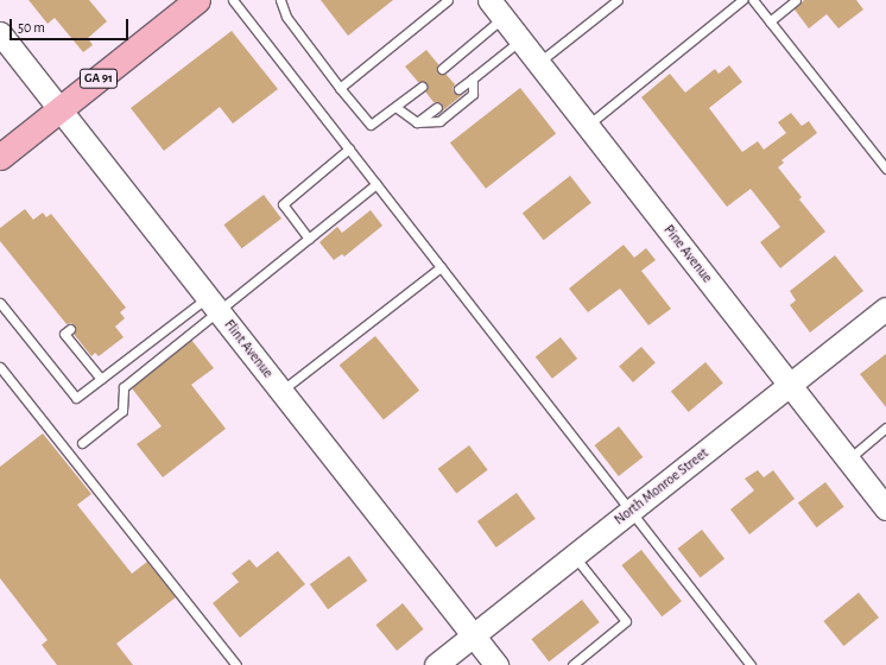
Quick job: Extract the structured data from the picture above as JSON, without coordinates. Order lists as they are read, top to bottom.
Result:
{
  "streets": {
    "main road": [
      "GA 91",
      "Pine Avenue",
      "Flint Avenue",
      "North Monroe Street"
    ]
  },
  "crossings": [
    ["GA 91", "Flint Avenue"],
    ["Pine Avenue", "North Monroe Street"],
    ["Flint Avenue", "North Monroe Street"]
  ],
  "scale_bar": "50 m"
}
